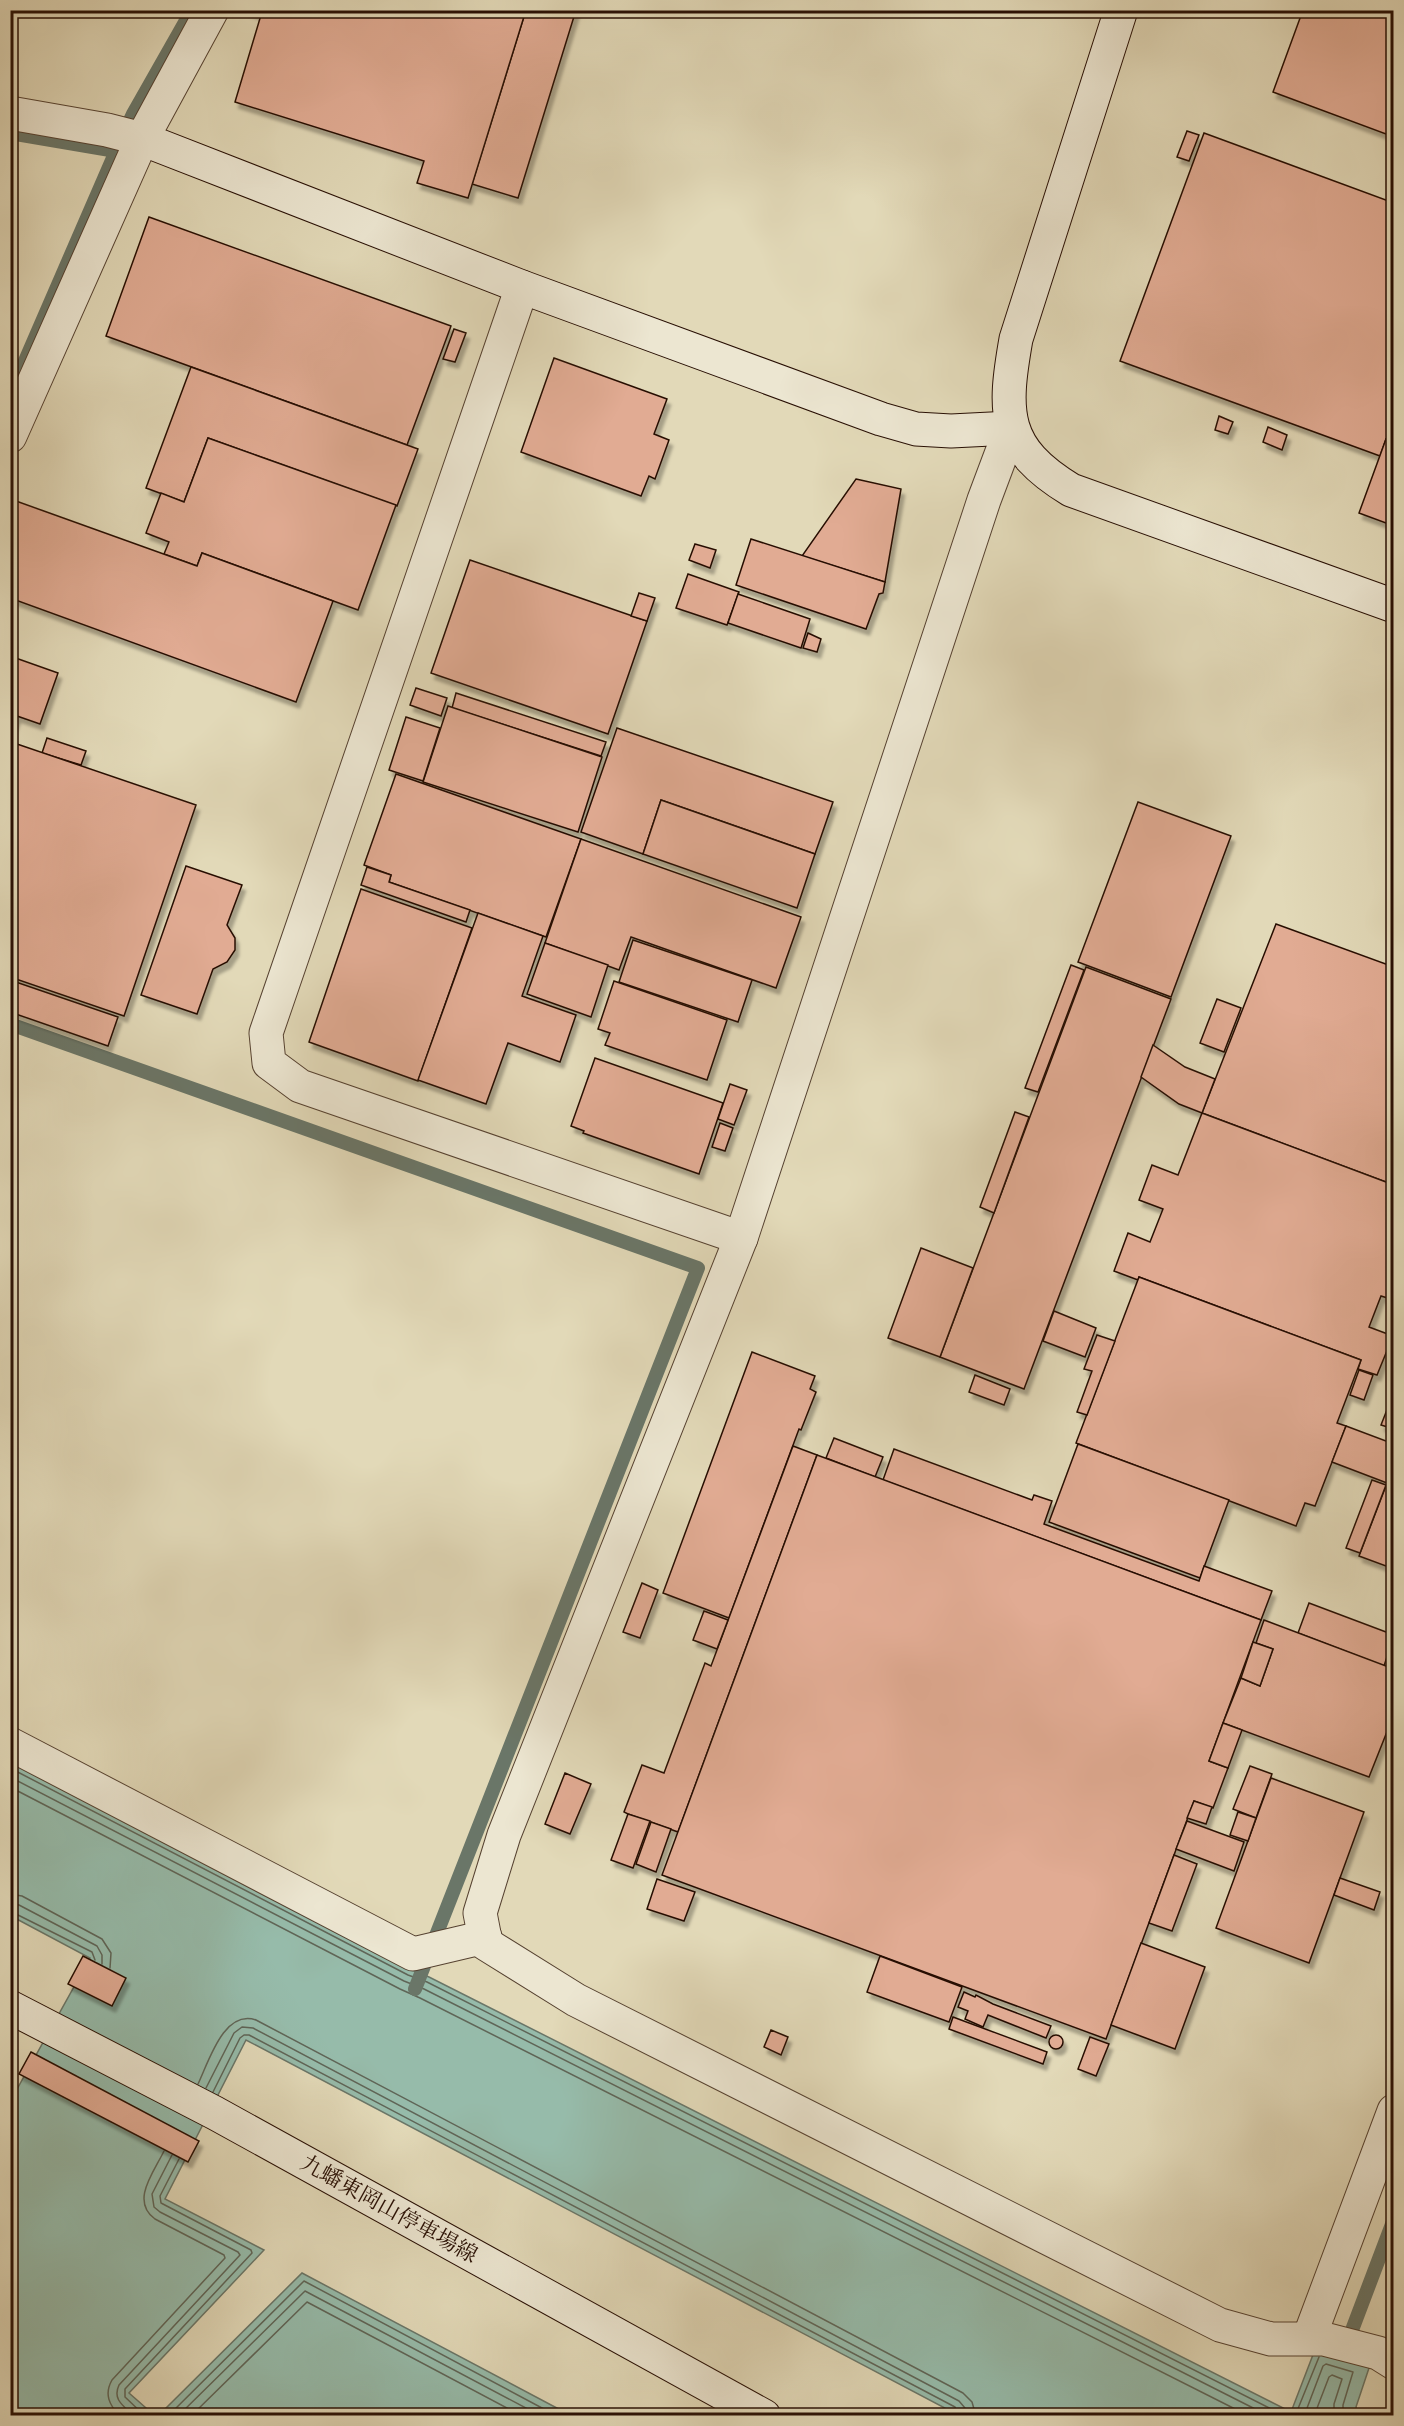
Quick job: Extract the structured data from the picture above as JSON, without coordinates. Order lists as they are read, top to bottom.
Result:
{
  "streets": {
    "street": ["九蟠東岡山停車場線"]
  }
}
